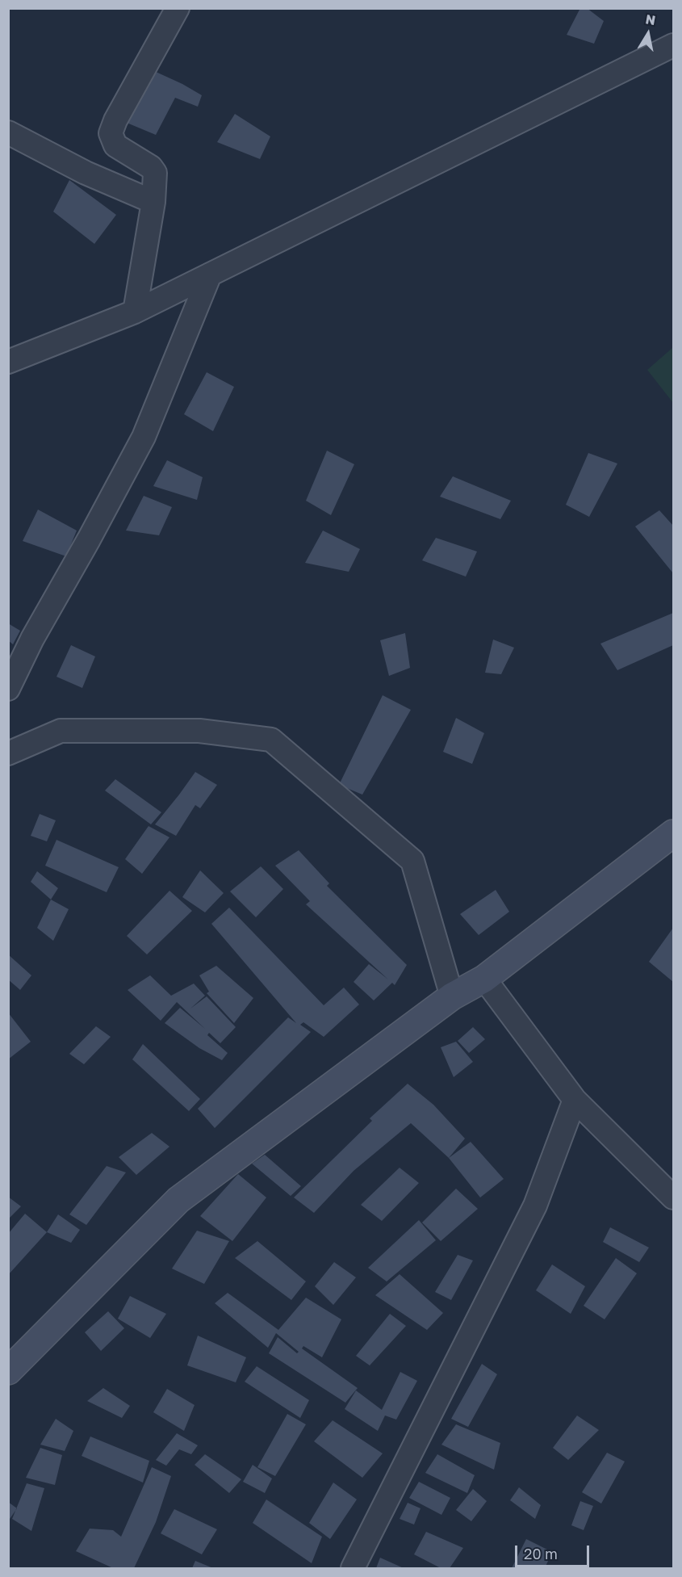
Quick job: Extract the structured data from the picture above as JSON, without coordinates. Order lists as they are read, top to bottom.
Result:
{
  "scale_bar": "20 m",
  "north": "top"
}
